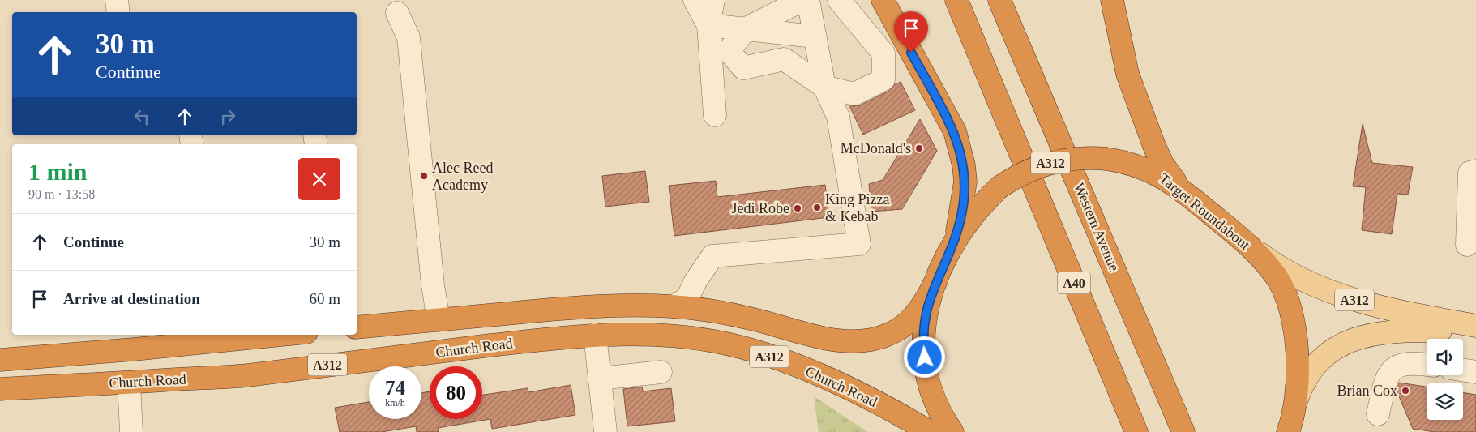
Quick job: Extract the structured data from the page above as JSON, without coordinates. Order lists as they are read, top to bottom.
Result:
{
  "streets": {
    "highway": [
      "A312",
      "Target Roundabout",
      "Western Avenue",
      "A40",
      "Church Road"
    ]
  },
  "crossings": [
    ["A312", "Target Roundabout"],
    ["Target Roundabout", "Church Road"]
  ],
  "places": [
    "McDonald's",
    "Alec Reed Academy",
    "King Pizza & Kebab",
    "Jedi Robe",
    "Brian Cox"
  ],
  "page": {
    "turn": ["30 m", "Continue"],
    "heading": ["1 min", "90 m · 13:58"],
    "list": [
      {
        "name": "Continue",
        "value": "30 m"
      },
      {
        "name": "Arrive at destination",
        "value": "60 m"
      }
    ],
    "speed": "74 km/h",
    "limit": "80"
  }
}
